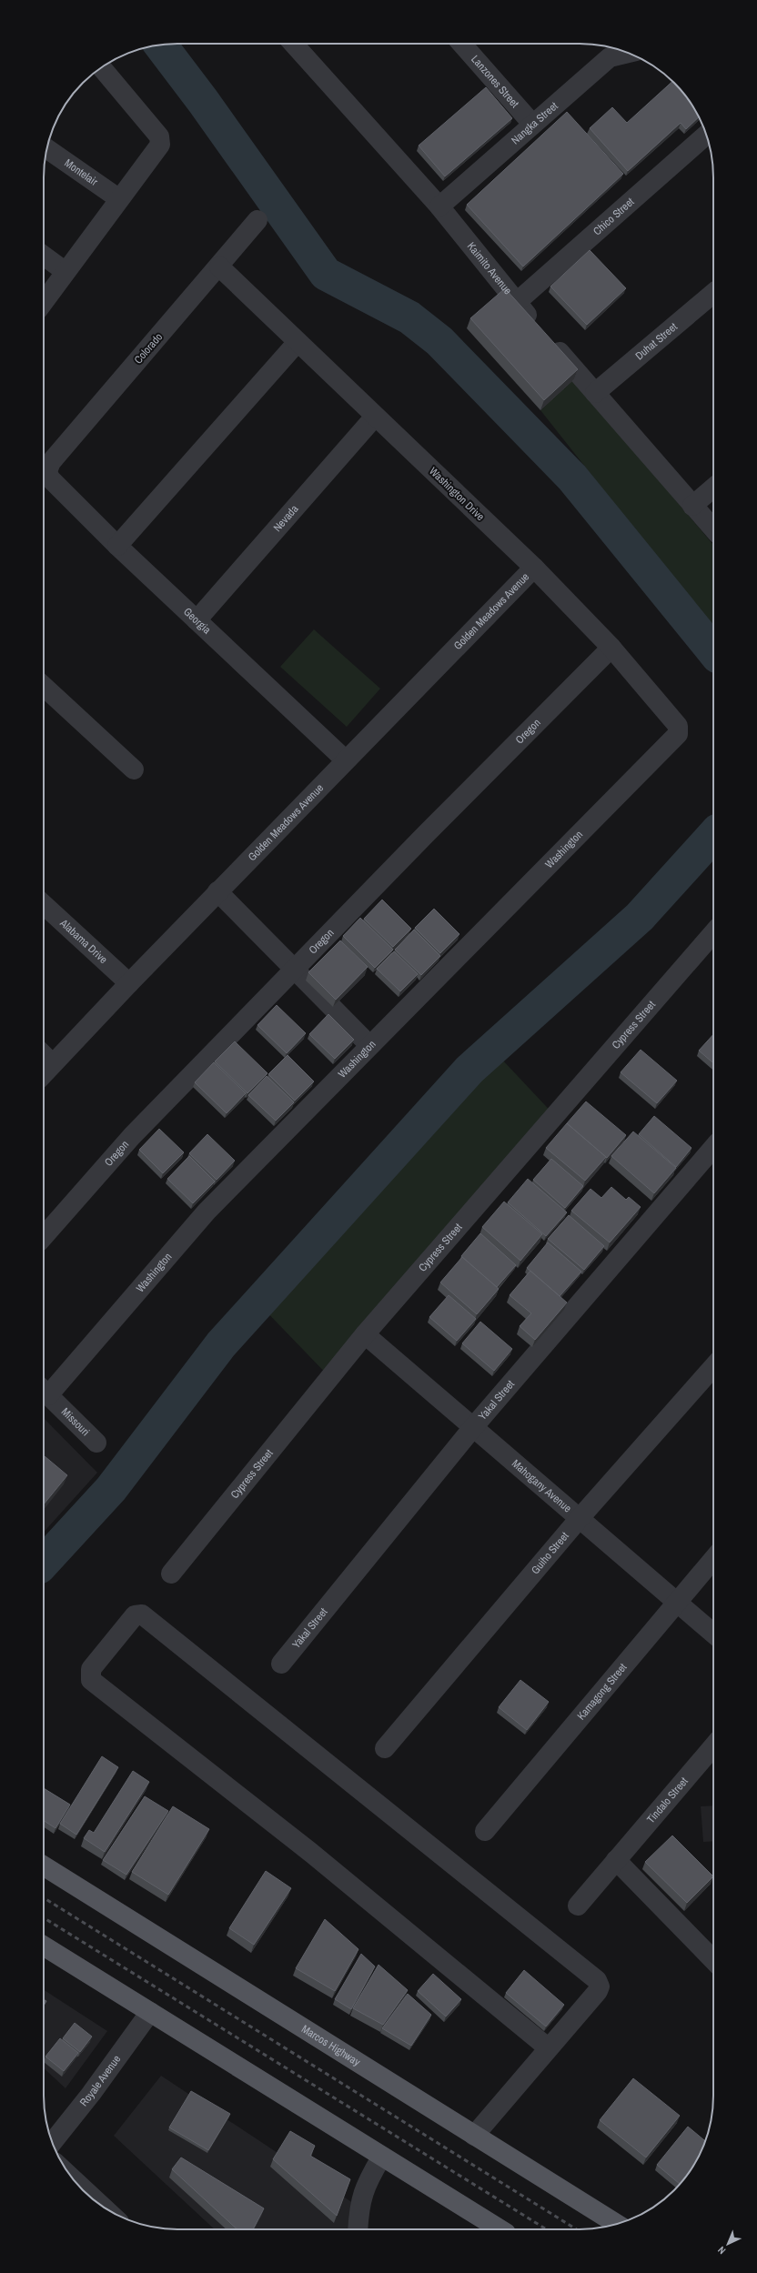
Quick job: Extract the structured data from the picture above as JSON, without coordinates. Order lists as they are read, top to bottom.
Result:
{
  "streets": {
    "main road": ["Marcos Highway"],
    "street": [
      "Lanzones Street",
      "Nangka Street",
      "Montelair",
      "Chico Street",
      "Kaimito Avenue",
      "Duhat Street",
      "Colorado",
      "Washington Drive",
      "Nevada",
      "Golden Meadows Avenue",
      "Georgia",
      "Oregon",
      "Washington",
      "Alabama Drive",
      "Cypress Street",
      "Yakal Street",
      "Missouri",
      "Mahogany Avenue",
      "Guiho Street",
      "Kamagong Street",
      "Tindalo Street",
      "Royale Avenue"
    ]
  },
  "crossings": [
    ["Lanzones Street", "Nangka Street"],
    ["Nangka Street", "Kaimito Avenue"],
    ["Chico Street", "Kaimito Avenue"],
    ["Kaimito Avenue", "Duhat Street"],
    ["Colorado", "Washington Drive"],
    ["Colorado", "Georgia"],
    ["Washington Drive", "Nevada"],
    ["Washington Drive", "Golden Meadows Avenue"],
    ["Washington Drive", "Oregon"],
    ["Washington Drive", "Washington"],
    ["Nevada", "Georgia"],
    ["Golden Meadows Avenue", "Georgia"],
    ["Golden Meadows Avenue", "Alabama Drive"],
    ["Washington", "Missouri"],
    ["Cypress Street", "Mahogany Avenue"],
    ["Yakal Street", "Mahogany Avenue"],
    ["Mahogany Avenue", "Guiho Street"],
    ["Mahogany Avenue", "Kamagong Street"]
  ],
  "north": "bottom left"
}
